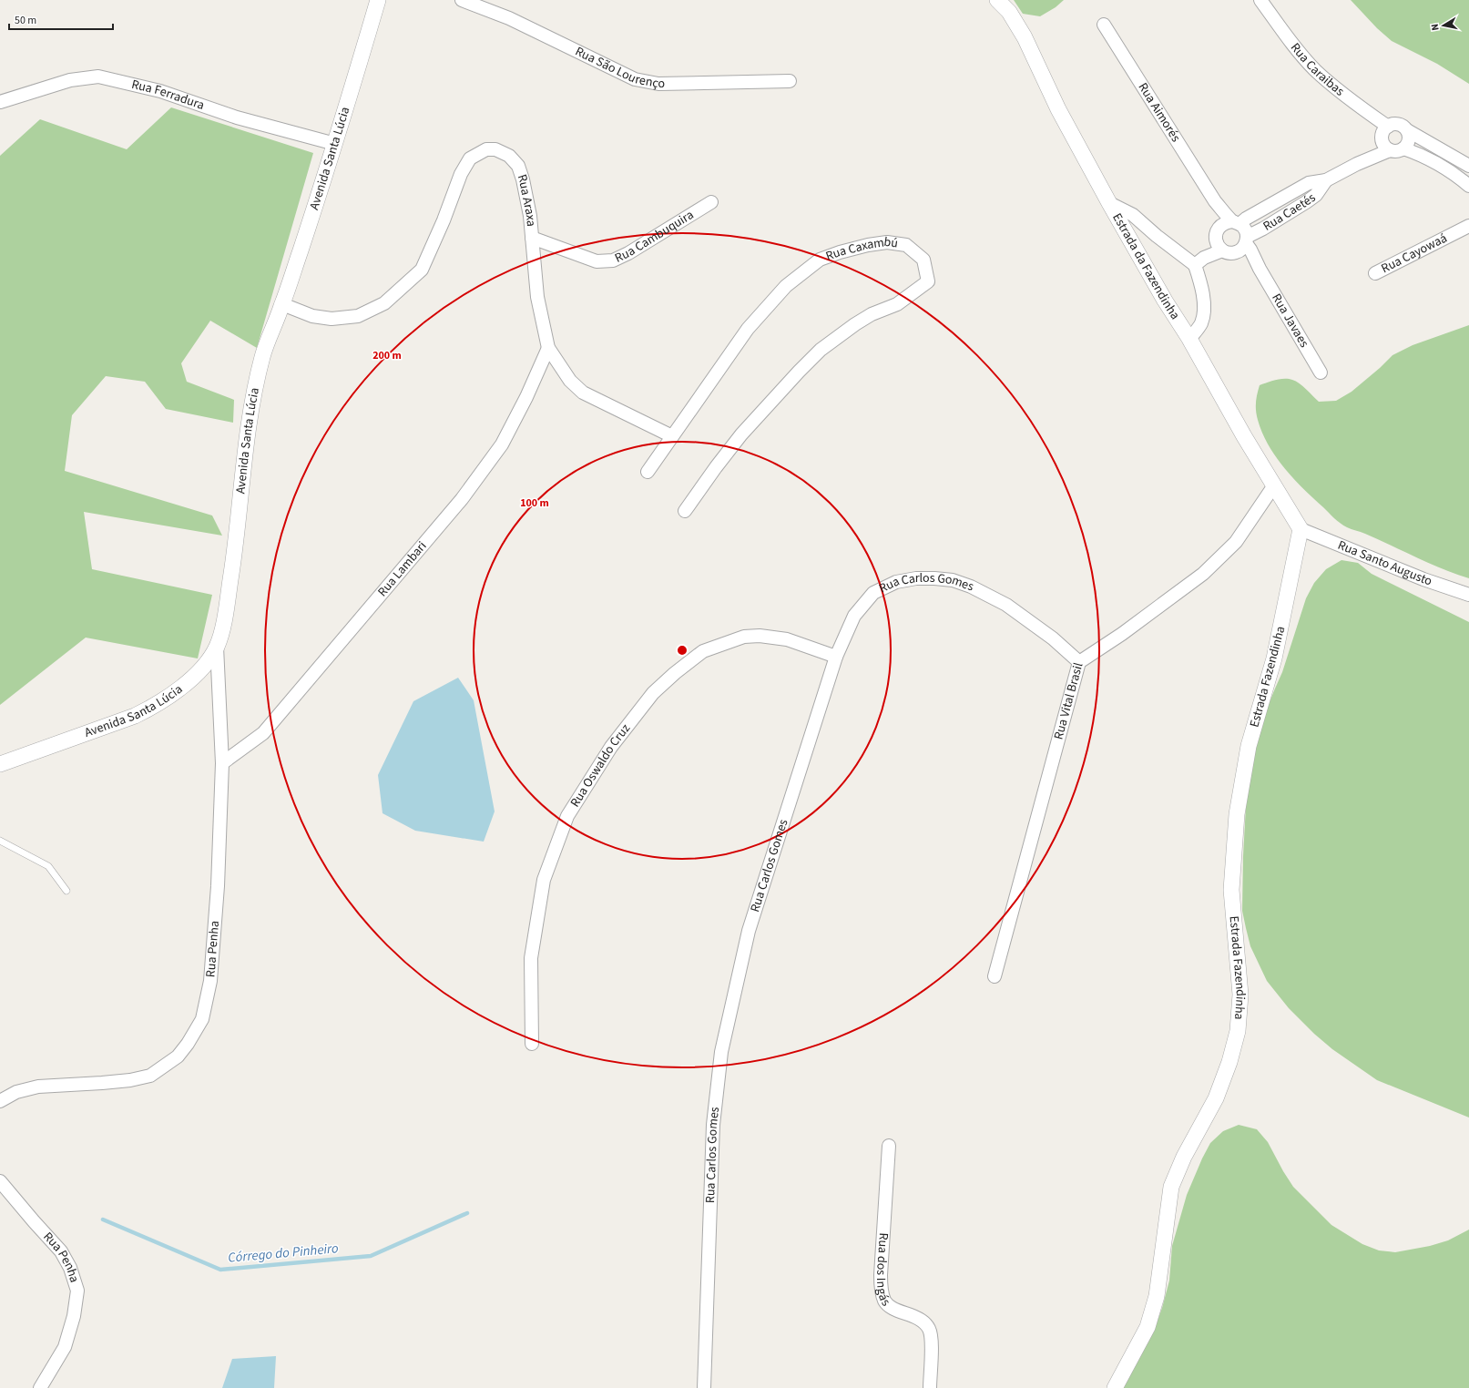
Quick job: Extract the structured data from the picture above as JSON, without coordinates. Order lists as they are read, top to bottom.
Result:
{
  "streets": {
    "street": [
      "Rua São Lourenço",
      "Rua Caraibas",
      "Rua Ferradura",
      "Rua Aimorés",
      "Avenida Santa Lúcia",
      "Rua Araxa",
      "Rua Caetés",
      "Rua Cambuquira",
      "Rua Caxambú",
      "Rua Cayowaá",
      "Estrada da Fazendinha",
      "Rua Javaes",
      "Rua Santo Augusto",
      "Rua Lambari",
      "Rua Carlos Gomes",
      "Estrada Fazendinha",
      "Rua Vital Brasil",
      "Rua Oswaldo Cruz",
      "Rua Penha",
      "Rua dos Ingás"
    ]
  },
  "crossings": [
    ["Rua Caraibas", "Rua Caetés"],
    ["Rua Ferradura", "Avenida Santa Lúcia"],
    ["Rua Aimorés", "Rua Caetés"],
    ["Rua Aimorés", "Rua Javaes"],
    ["Avenida Santa Lúcia", "Rua Araxa"],
    ["Avenida Santa Lúcia", "Rua Penha"],
    ["Rua Araxa", "Rua Cambuquira"],
    ["Rua Araxa", "Rua Caxambú"],
    ["Rua Araxa", "Rua Lambari"],
    ["Rua Caetés", "Rua Javaes"],
    ["Estrada da Fazendinha", "Rua Santo Augusto"],
    ["Estrada da Fazendinha", "Estrada Fazendinha"],
    ["Estrada da Fazendinha", "Rua Vital Brasil"],
    ["Rua Santo Augusto", "Estrada Fazendinha"],
    ["Rua Lambari", "Rua Penha"],
    ["Rua Carlos Gomes", "Rua Vital Brasil"],
    ["Rua Carlos Gomes", "Rua Oswaldo Cruz"]
  ],
  "water": ["Córrego do Pinheiro"],
  "scale_bar": "50 m",
  "north": "left",
  "rings": ["200 m", "100 m"]
}
